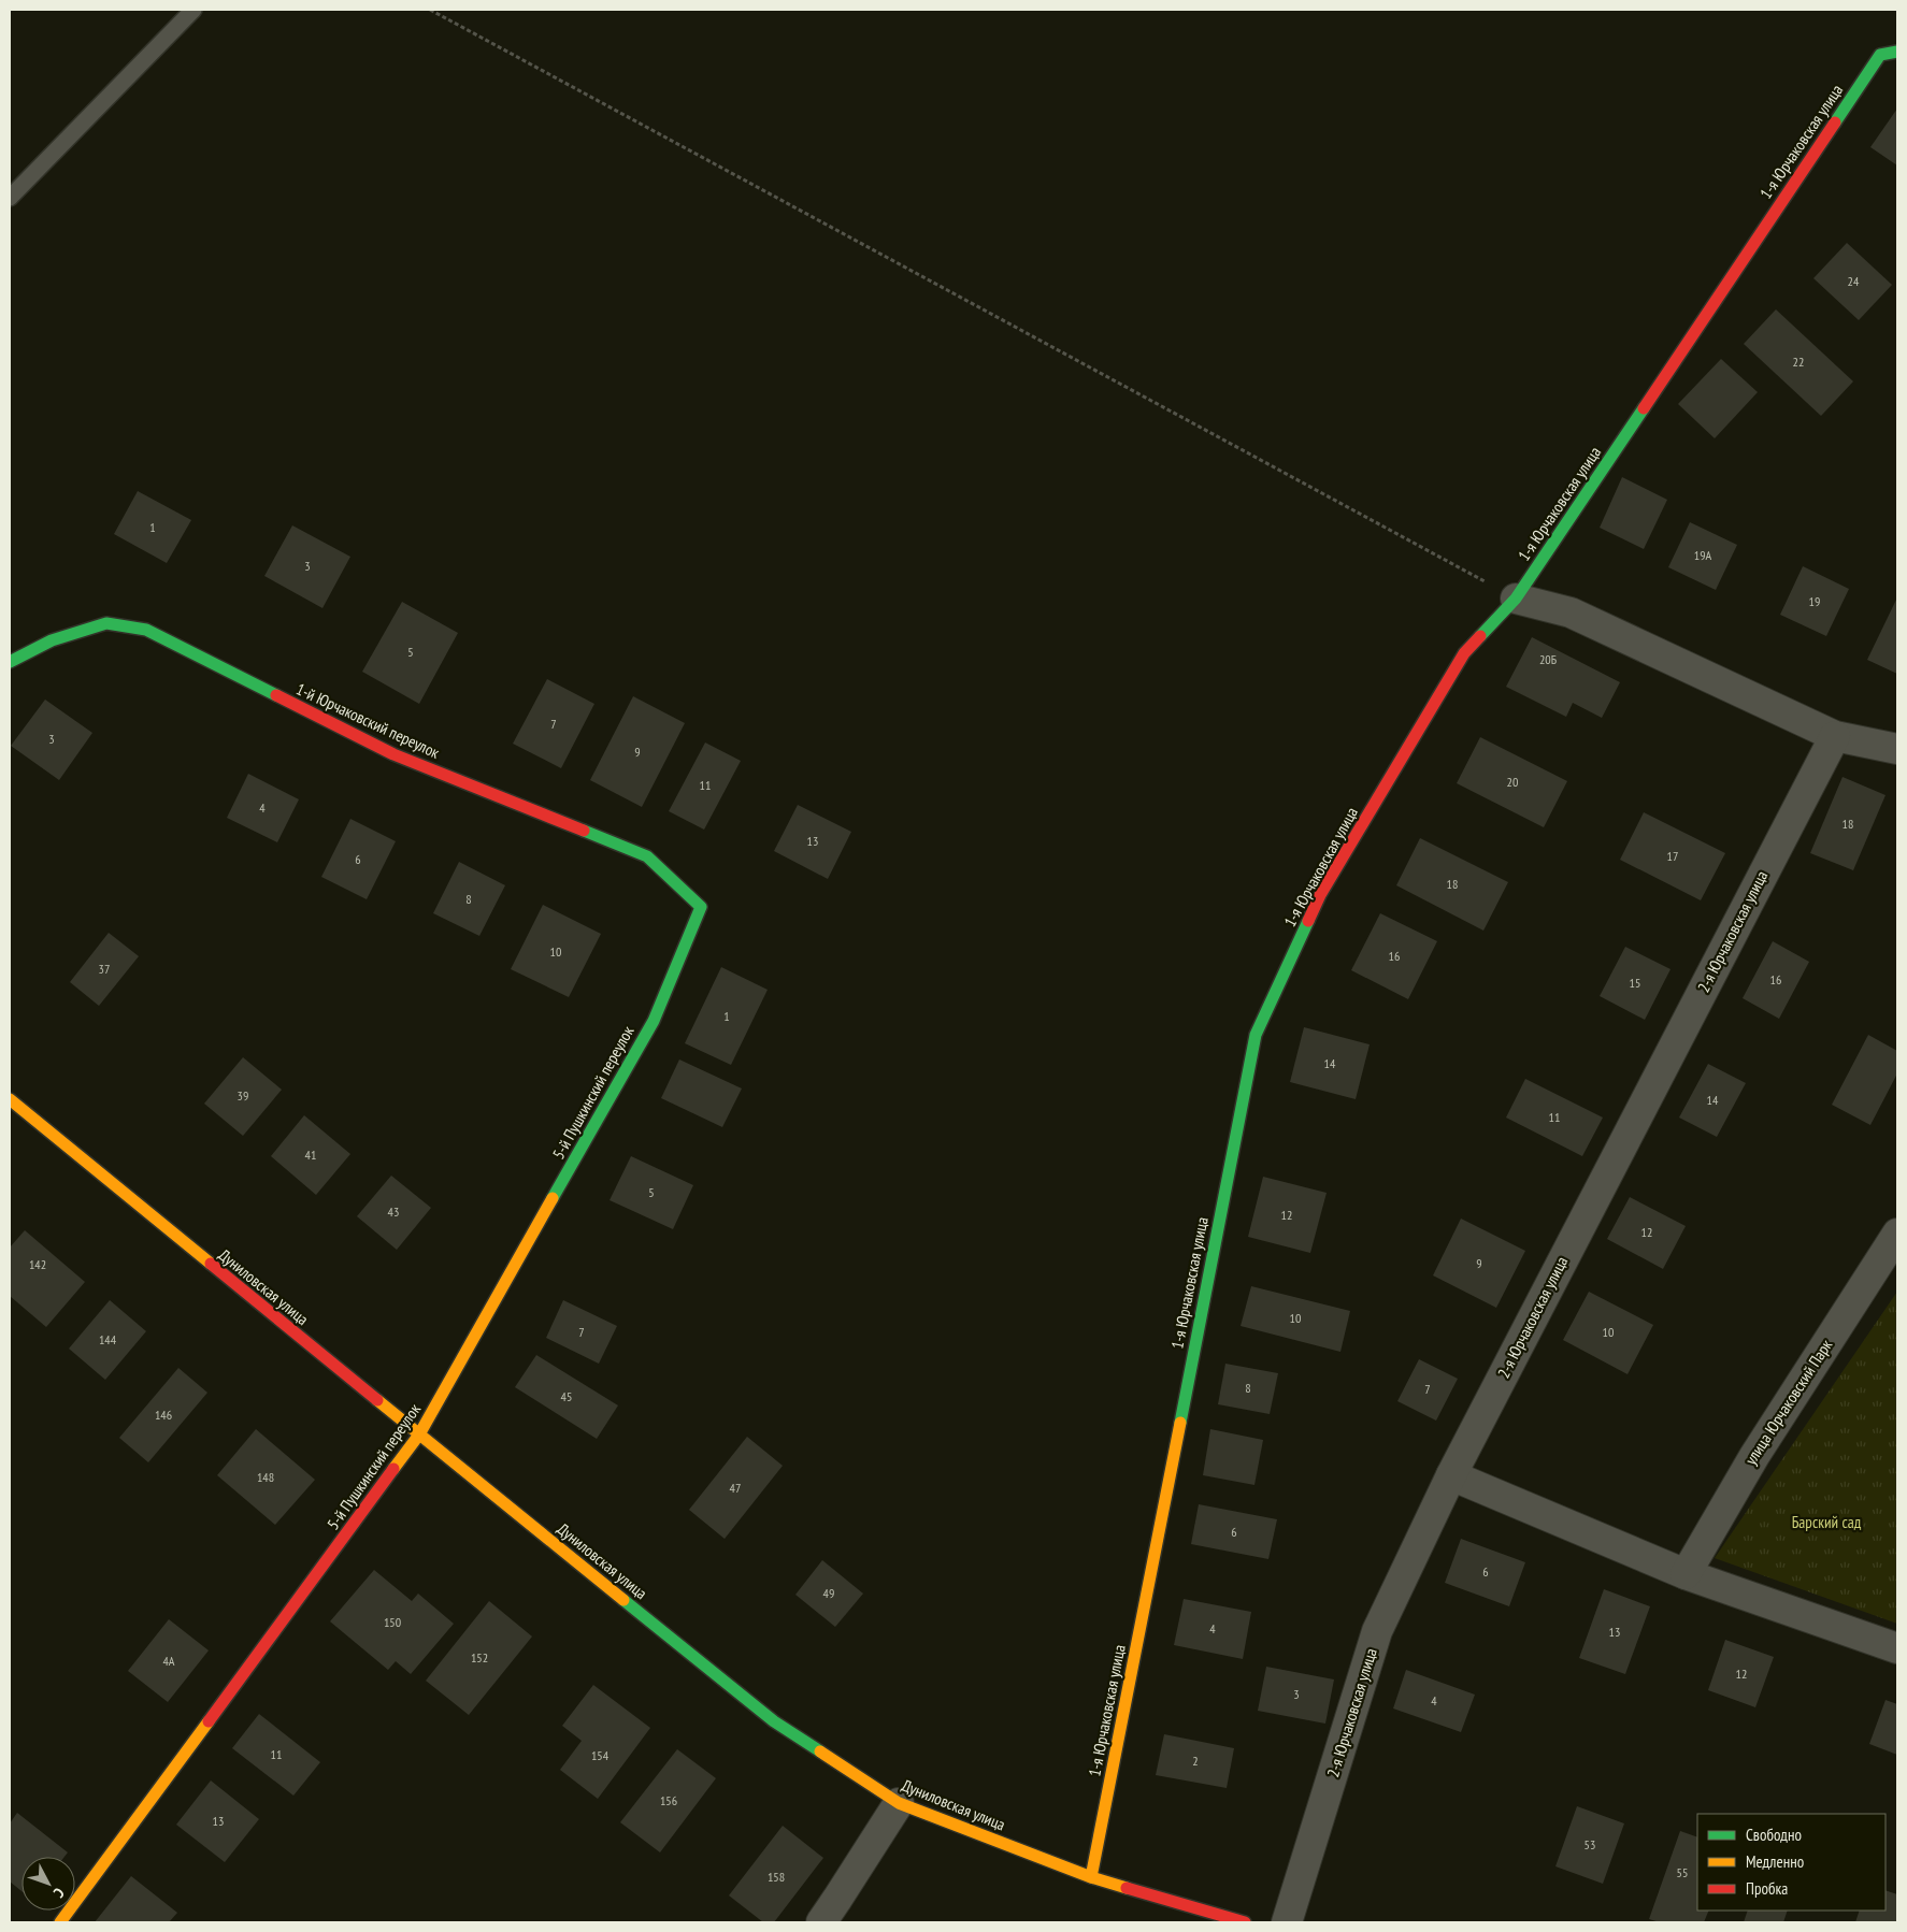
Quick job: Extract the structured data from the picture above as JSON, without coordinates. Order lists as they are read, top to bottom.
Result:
{
  "streets": {
    "street": [
      "1-я Юрчаковская улица",
      "1-й Юрчаковский переулок",
      "2-я Юрчаковская улица",
      "5-й Пушкинский переулок",
      "Дуниловская улица",
      "улица Юрчаковский Парк"
    ]
  },
  "crossings": [
    ["1-я Юрчаковская улица", "Дуниловская улица"],
    ["1-й Юрчаковский переулок", "5-й Пушкинский переулок"],
    ["5-й Пушкинский переулок", "Дуниловская улица"]
  ],
  "parks": ["Барский сад"],
  "house_numbers": [
    "24",
    "22",
    "1",
    "19А",
    "3",
    "19",
    "5",
    "20Б",
    "7",
    "3",
    "9",
    "20",
    "11",
    "4",
    "18",
    "13",
    "17",
    "6",
    "18",
    "8",
    "10",
    "16",
    "37",
    "16",
    "15",
    "1",
    "14",
    "39",
    "14",
    "11",
    "41",
    "5",
    "43",
    "12",
    "12",
    "9",
    "142",
    "10",
    "7",
    "10",
    "144",
    "8",
    "7",
    "45",
    "146",
    "148",
    "47",
    "6",
    "6",
    "49",
    "150",
    "4",
    "13",
    "152",
    "4А",
    "12",
    "3",
    "4",
    "11",
    "154",
    "2",
    "156",
    "13",
    "53",
    "55",
    "158"
  ],
  "legend": ["Свободно", "Медленно", "Пробка"],
  "north": "bottom right"
}
